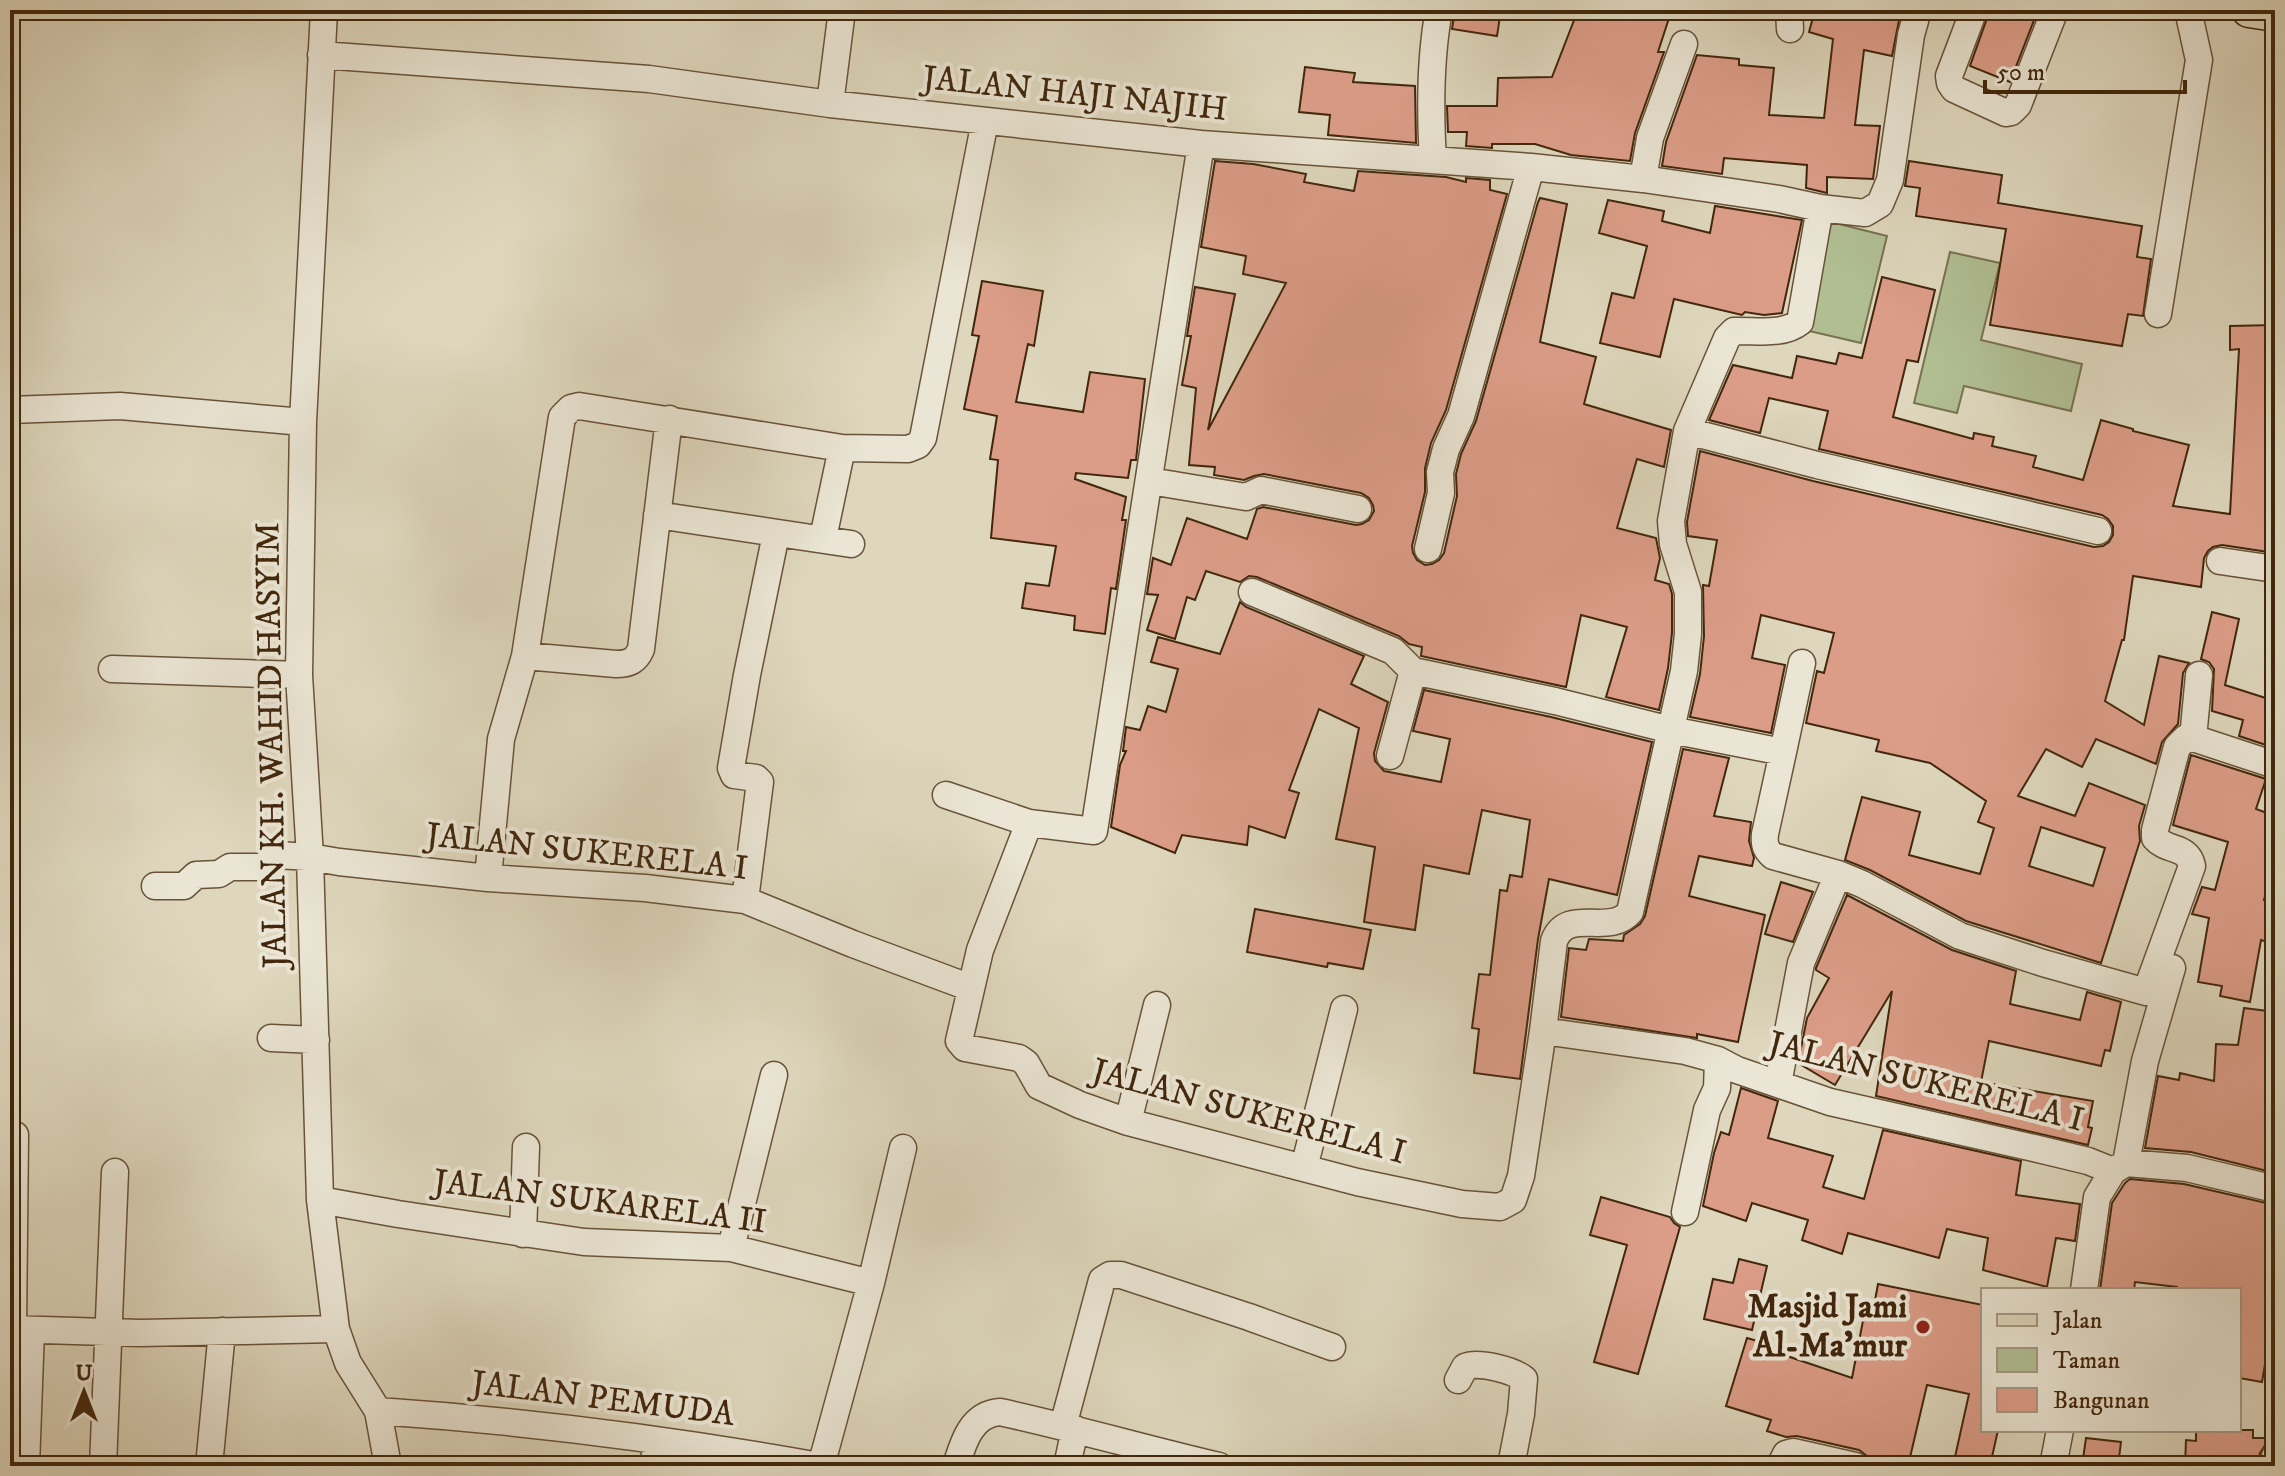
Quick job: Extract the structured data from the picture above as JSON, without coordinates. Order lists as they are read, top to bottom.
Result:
{
  "streets": {
    "street": [
      "JALAN HAJI NAJIH",
      "JALAN KH. WAHID HASYIM",
      "JALAN SUKERELA I",
      "JALAN SUKARELA II",
      "JALAN PEMUDA"
    ]
  },
  "crossings": [
    ["JALAN HAJI NAJIH", "JALAN KH. WAHID HASYIM"],
    ["JALAN KH. WAHID HASYIM", "JALAN SUKERELA I"],
    ["JALAN KH. WAHID HASYIM", "JALAN SUKARELA II"],
    ["JALAN KH. WAHID HASYIM", "JALAN PEMUDA"]
  ],
  "places": ["Masjid Jami Al-Ma'mur"],
  "legend": ["Jalan", "Taman", "Bangunan"],
  "scale_bar": "50 m",
  "north": "top"
}
